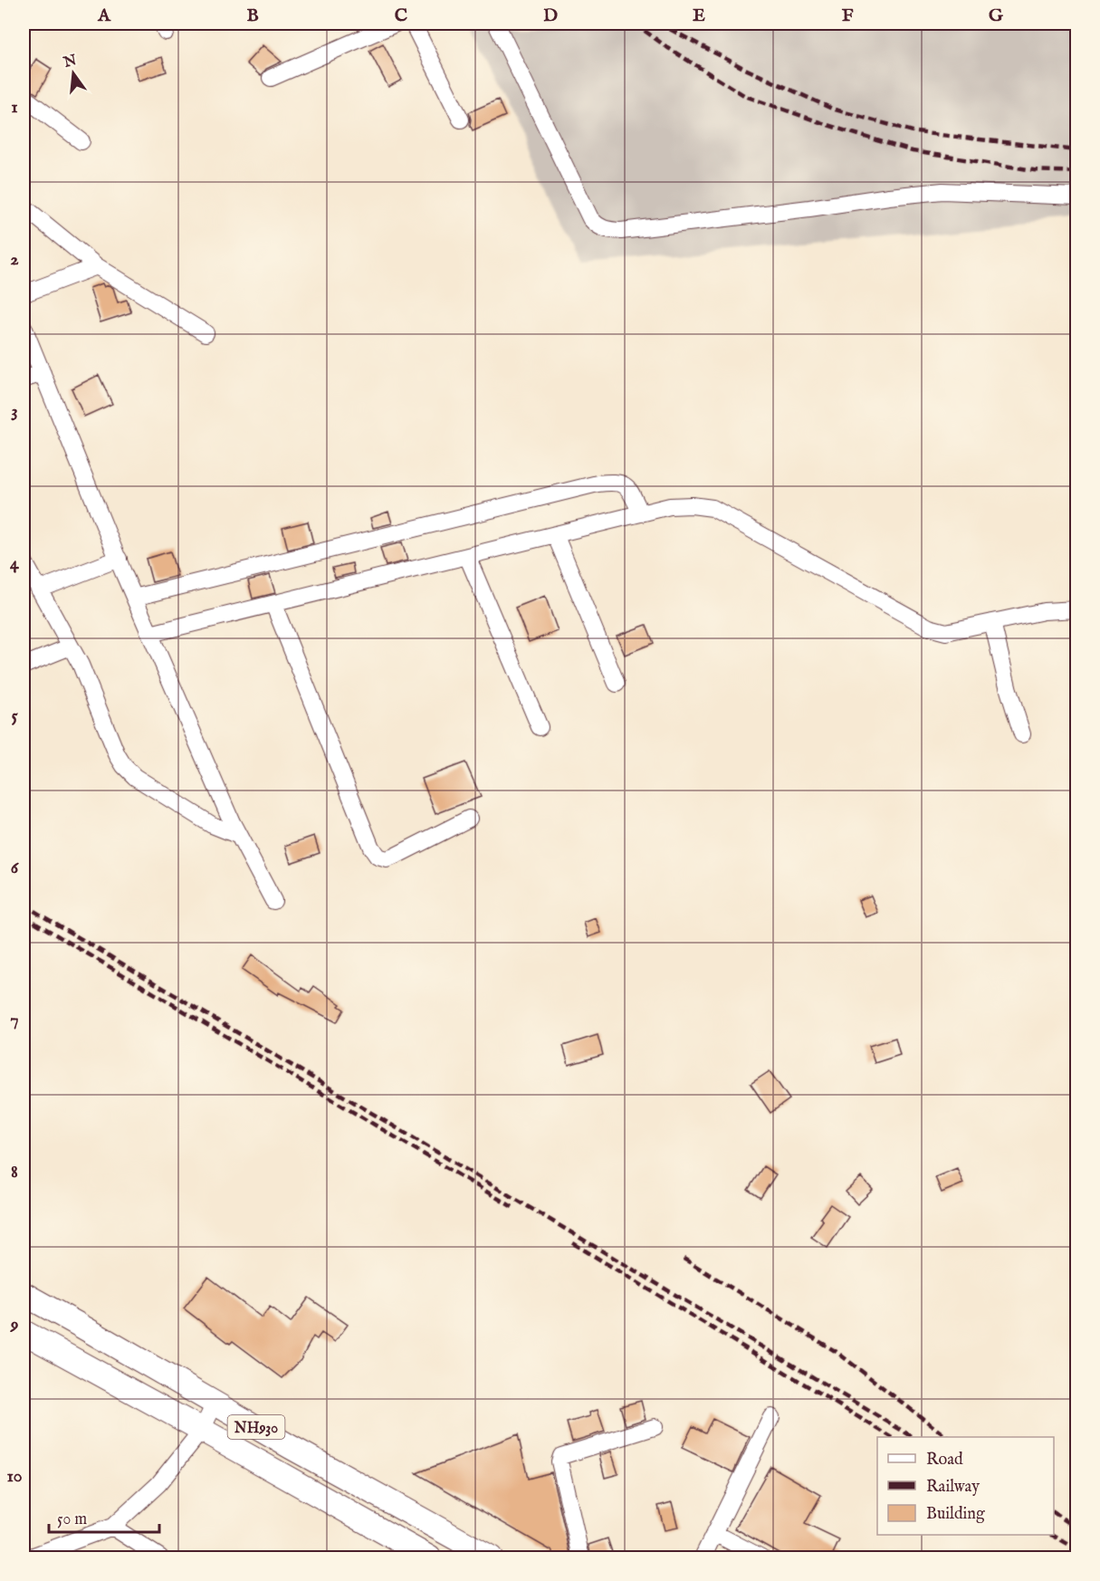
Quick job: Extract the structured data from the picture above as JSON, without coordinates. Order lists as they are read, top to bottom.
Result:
{
  "streets": {
    "highway": ["NH930"]
  },
  "legend": ["Road", "Railway", "Building"],
  "scale_bar": "50 m",
  "north": "top",
  "grid": {
    "columns": [
      "A",
      "B",
      "C",
      "D",
      "E",
      "F",
      "G"
    ],
    "rows": [
      "1",
      "2",
      "3",
      "4",
      "5",
      "6",
      "7",
      "8",
      "9",
      "10"
    ]
  }
}
